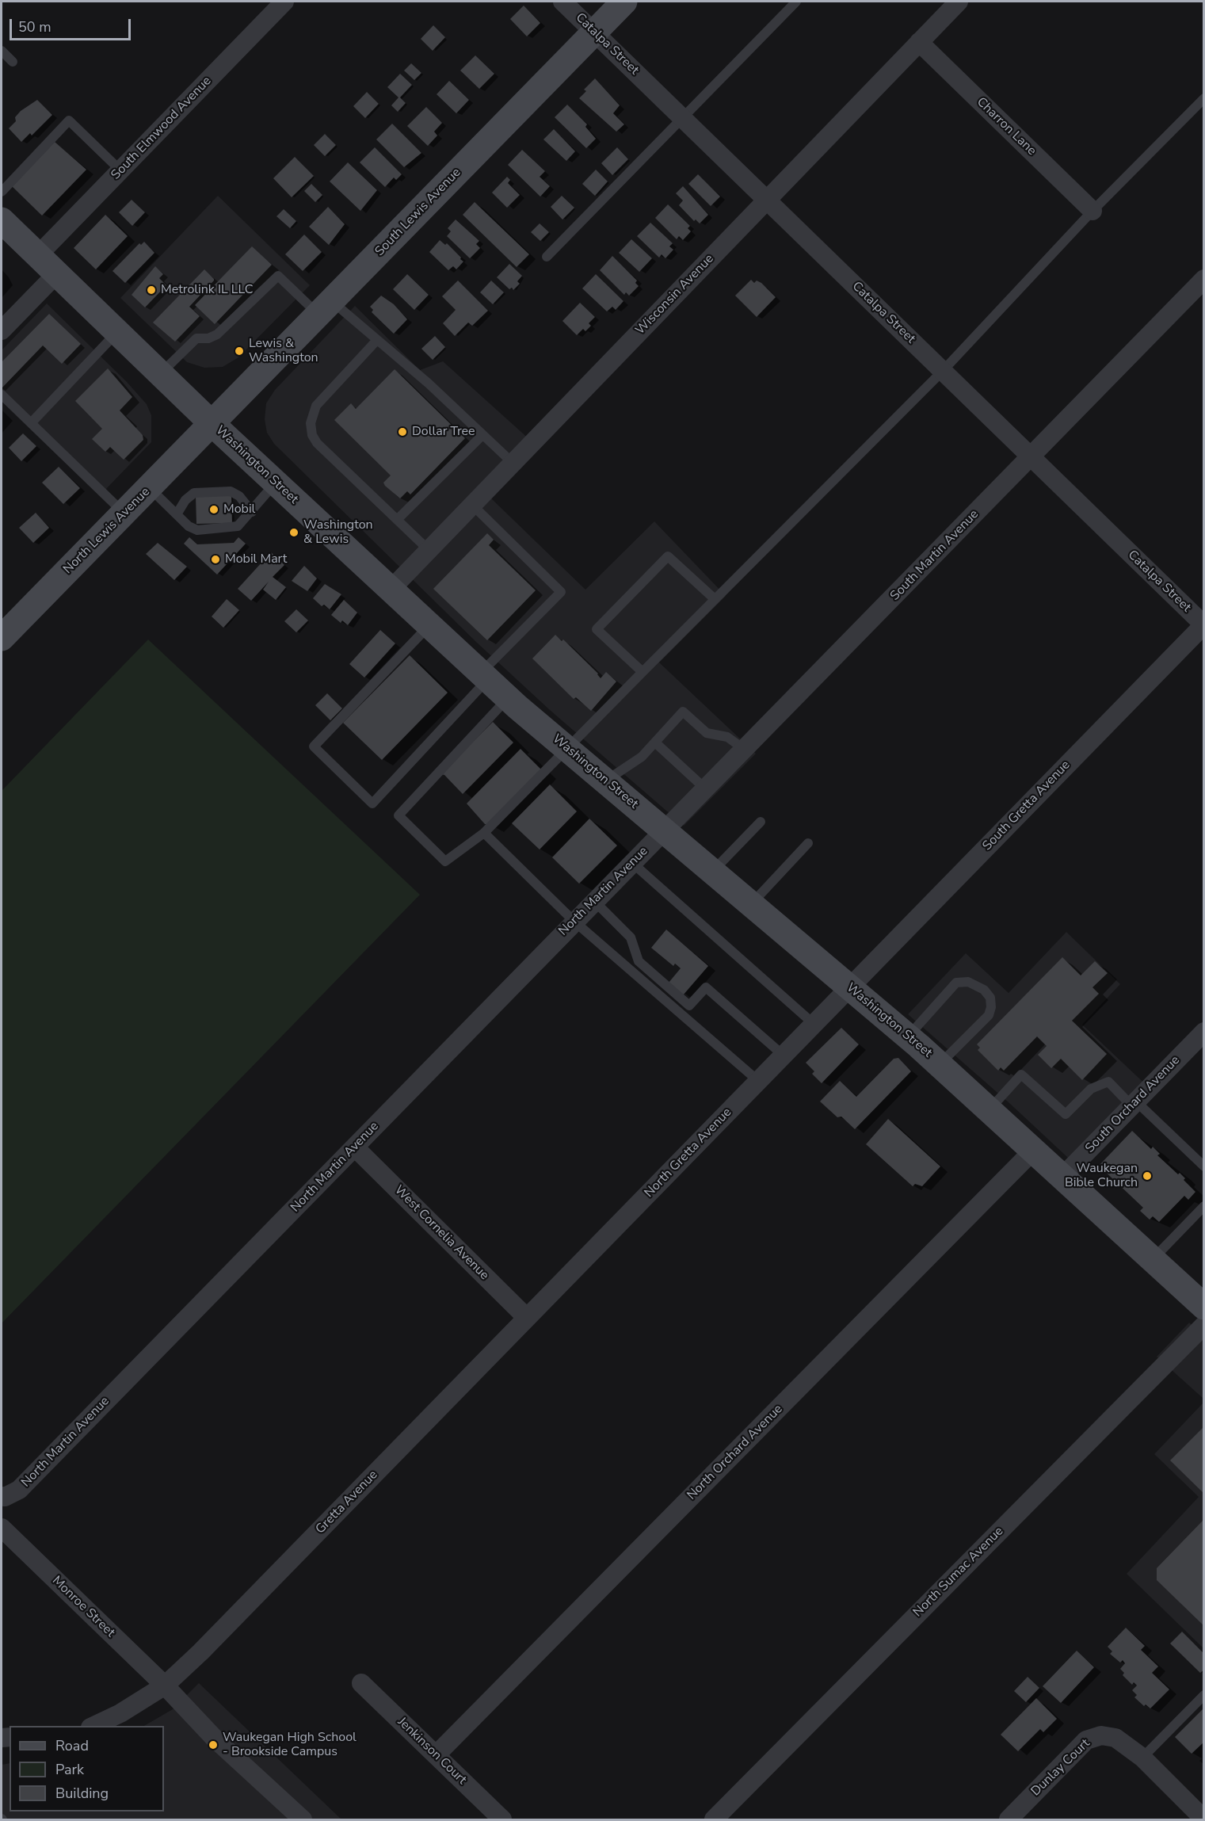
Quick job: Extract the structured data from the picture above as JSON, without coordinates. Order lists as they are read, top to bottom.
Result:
{
  "streets": {
    "main road": ["South Lewis Avenue", "Washington Street", "North Lewis Avenue"],
    "street": [
      "Catalpa Street",
      "Charron Lane",
      "South Elmwood Avenue",
      "Wisconsin Avenue",
      "South Martin Avenue",
      "South Gretta Avenue",
      "North Martin Avenue",
      "South Orchard Avenue",
      "North Gretta Avenue",
      "West Cornelia Avenue",
      "North Orchard Avenue",
      "Gretta Avenue",
      "North Sumac Avenue",
      "Monroe Street",
      "Jenkinson Court",
      "Dunlay Court"
    ]
  },
  "crossings": [
    ["Catalpa Street", "South Lewis Avenue"],
    ["Catalpa Street", "Wisconsin Avenue"],
    ["Catalpa Street", "South Martin Avenue"],
    ["Catalpa Street", "South Gretta Avenue"],
    ["Charron Lane", "Wisconsin Avenue"],
    ["South Elmwood Avenue", "Washington Street"],
    ["South Lewis Avenue", "Washington Street"],
    ["South Lewis Avenue", "North Lewis Avenue"],
    ["Wisconsin Avenue", "Washington Street"],
    ["Washington Street", "North Lewis Avenue"],
    ["Washington Street", "South Martin Avenue"],
    ["Washington Street", "South Gretta Avenue"],
    ["Washington Street", "North Martin Avenue"],
    ["Washington Street", "South Orchard Avenue"],
    ["Washington Street", "North Gretta Avenue"],
    ["Washington Street", "North Orchard Avenue"],
    ["South Martin Avenue", "North Martin Avenue"],
    ["South Gretta Avenue", "North Gretta Avenue"],
    ["North Martin Avenue", "West Cornelia Avenue"],
    ["North Gretta Avenue", "West Cornelia Avenue"],
    ["North Gretta Avenue", "Gretta Avenue"],
    ["West Cornelia Avenue", "Gretta Avenue"],
    ["North Orchard Avenue", "Jenkinson Court"],
    ["Gretta Avenue", "Monroe Street"]
  ],
  "places": [
    "Metrolink IL LLC",
    "Lewis & Washington",
    "Dollar Tree",
    "Mobil",
    "Washington & Lewis",
    "Mobil Mart",
    "Waukegan Bible Church",
    "Waukegan High School - Brookside Campus"
  ],
  "legend": ["Road", "Park", "Building"],
  "scale_bar": "50 m"
}
